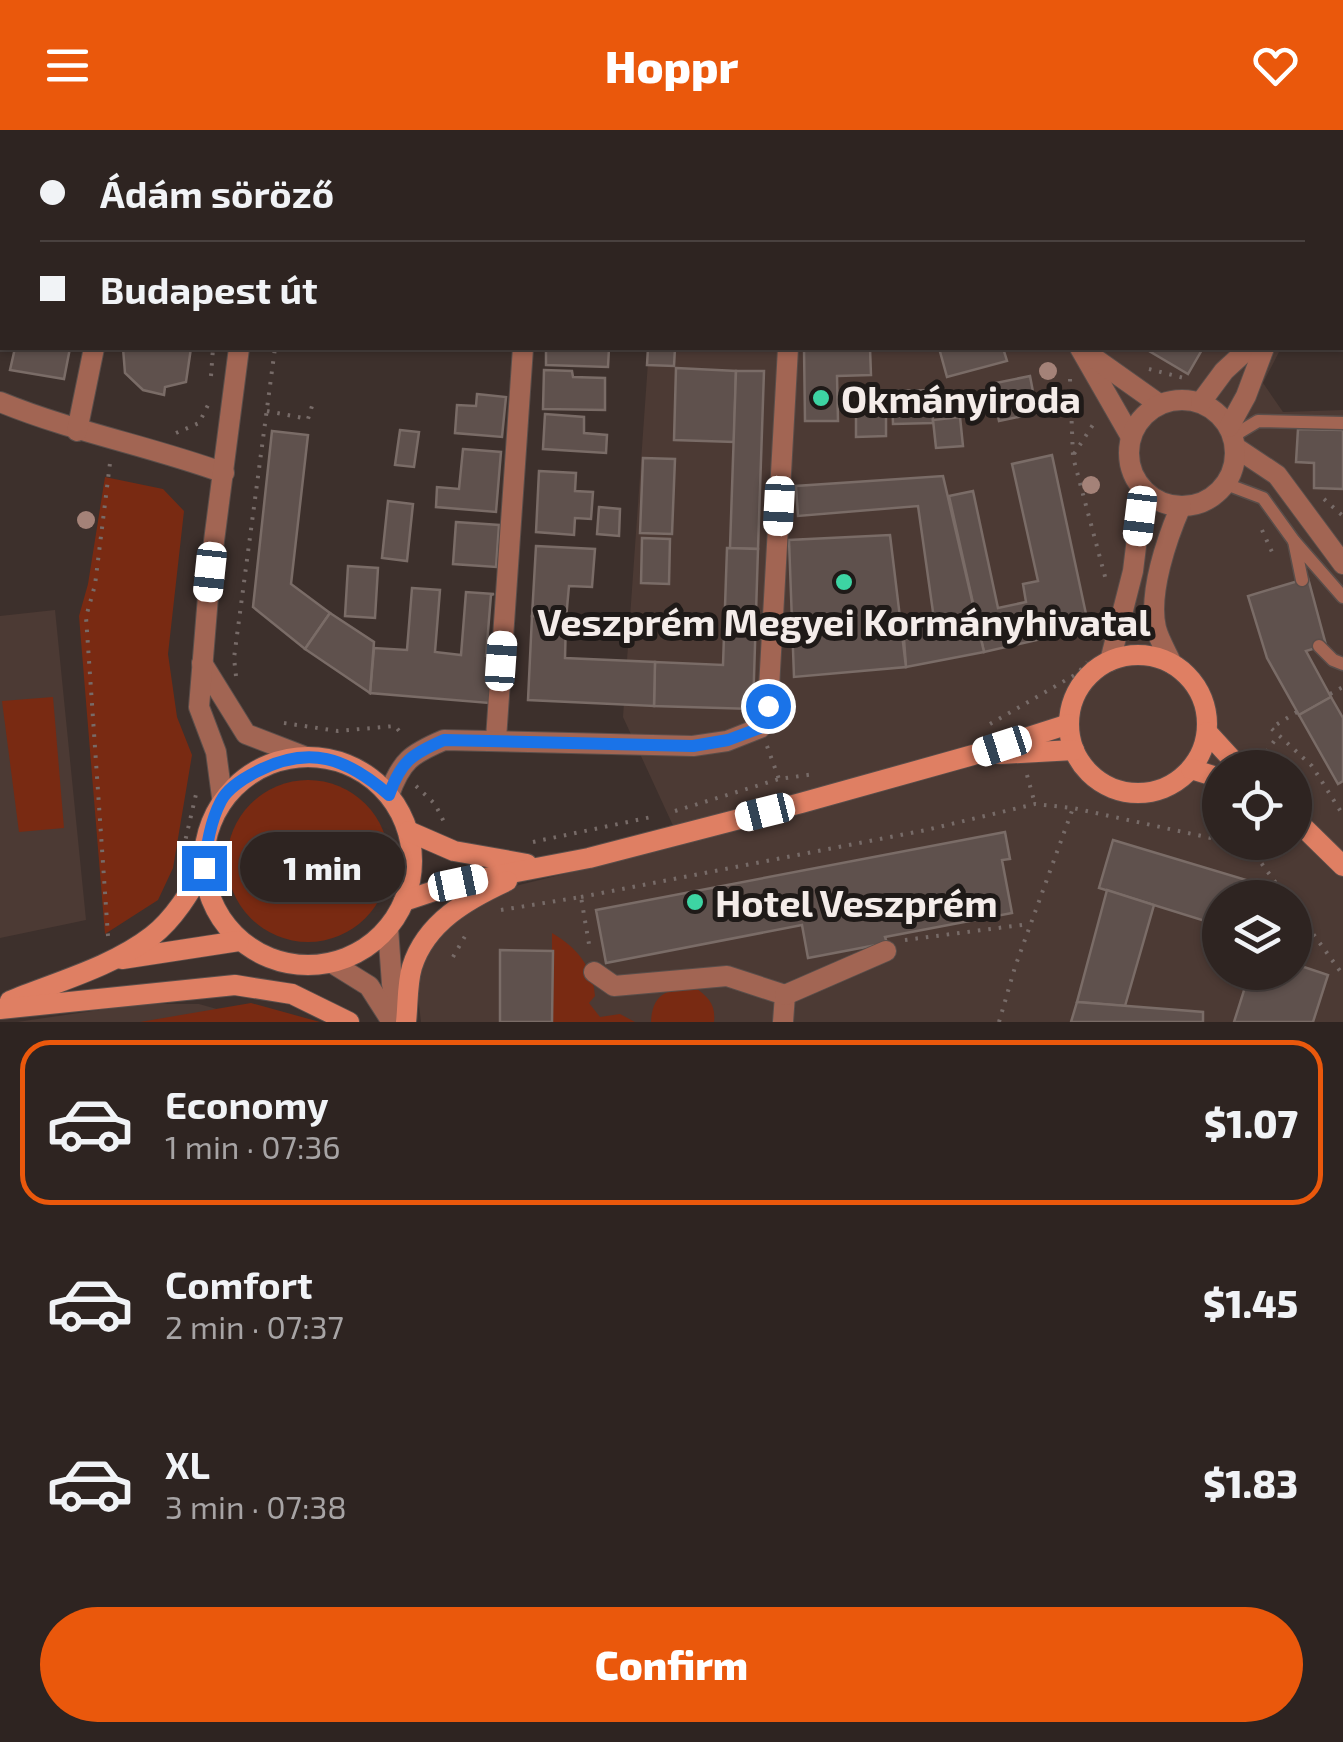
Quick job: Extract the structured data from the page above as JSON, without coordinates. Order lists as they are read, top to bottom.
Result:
{
  "places": ["Okmányiroda", "Veszprém Megyei Kormányhivatal", "Hotel Veszprém"],
  "page": {
    "header": "Hoppr",
    "banner": ["Ádám söröző", "Budapest út"],
    "bubble": "1 min",
    "list": [
      {
        "name": "Economy",
        "note": "1 min · 07:36",
        "value": "$1.07"
      },
      {
        "name": "Comfort",
        "note": "2 min · 07:37",
        "value": "$1.45"
      },
      {
        "name": "XL",
        "note": "3 min · 07:38",
        "value": "$1.83"
      }
    ],
    "buttons": "Confirm"
  }
}
